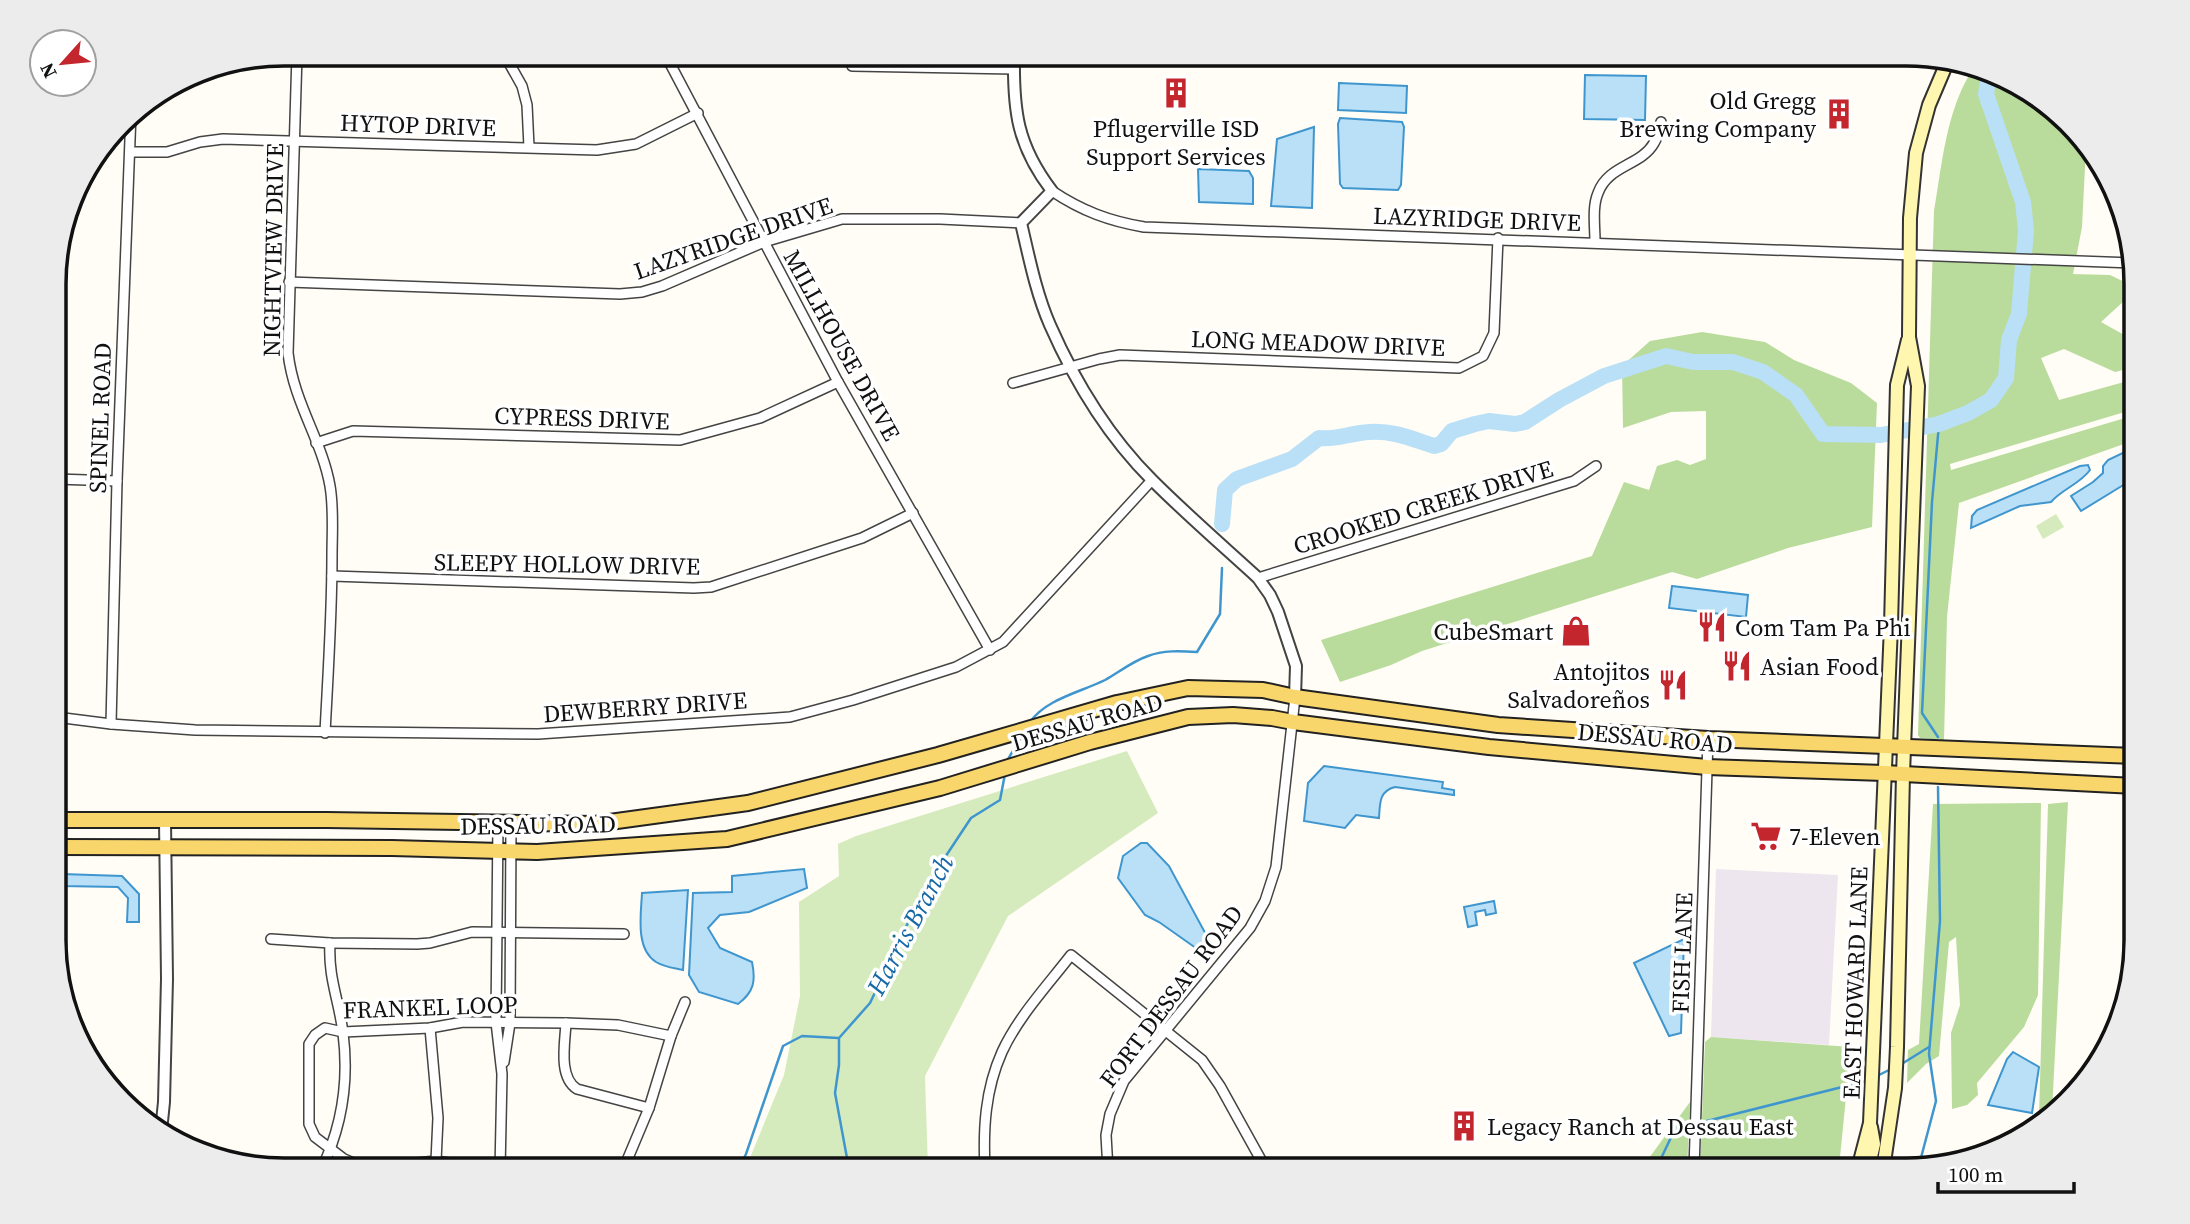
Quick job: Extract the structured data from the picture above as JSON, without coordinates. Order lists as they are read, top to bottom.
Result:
{
  "streets": {
    "main road": ["DESSAU ROAD", "EAST HOWARD LANE"],
    "street": [
      "HYTOP DRIVE",
      "LAZYRIDGE DRIVE",
      "NIGHTVIEW DRIVE",
      "LONG MEADOW DRIVE",
      "MILLHOUSE DRIVE",
      "SPINEL ROAD",
      "CYPRESS DRIVE",
      "CROOKED CREEK DRIVE",
      "SLEEPY HOLLOW DRIVE",
      "DEWBERRY DRIVE",
      "FISH LANE",
      "FORT DESSAU ROAD",
      "FRANKEL LOOP"
    ]
  },
  "crossings": [
    ["HYTOP DRIVE", "NIGHTVIEW DRIVE"],
    ["HYTOP DRIVE", "MILLHOUSE DRIVE"],
    ["HYTOP DRIVE", "SPINEL ROAD"],
    ["LAZYRIDGE DRIVE", "NIGHTVIEW DRIVE"],
    ["LAZYRIDGE DRIVE", "LONG MEADOW DRIVE"],
    ["LAZYRIDGE DRIVE", "MILLHOUSE DRIVE"],
    ["LAZYRIDGE DRIVE", "EAST HOWARD LANE"],
    ["NIGHTVIEW DRIVE", "CYPRESS DRIVE"],
    ["NIGHTVIEW DRIVE", "SLEEPY HOLLOW DRIVE"],
    ["NIGHTVIEW DRIVE", "DEWBERRY DRIVE"],
    ["MILLHOUSE DRIVE", "CYPRESS DRIVE"],
    ["MILLHOUSE DRIVE", "SLEEPY HOLLOW DRIVE"],
    ["MILLHOUSE DRIVE", "DEWBERRY DRIVE"],
    ["SPINEL ROAD", "DEWBERRY DRIVE"],
    ["DESSAU ROAD", "FISH LANE"],
    ["DESSAU ROAD", "EAST HOWARD LANE"],
    ["DESSAU ROAD", "FORT DESSAU ROAD"]
  ],
  "water": ["Harris Branch"],
  "places": {
    "building": ["Pflugerville ISD Support Services", "Old Gregg Brewing Company", "Legacy Ranch at Dessau East"],
    "restaurant": ["Com Tam Pa Phi", "Asian Food", "Antojitos Salvadoreños"],
    "shop": ["CubeSmart"],
    "supermarket": ["7-Eleven"]
  },
  "scale_bar": "100 m",
  "north": "bottom left"
}
